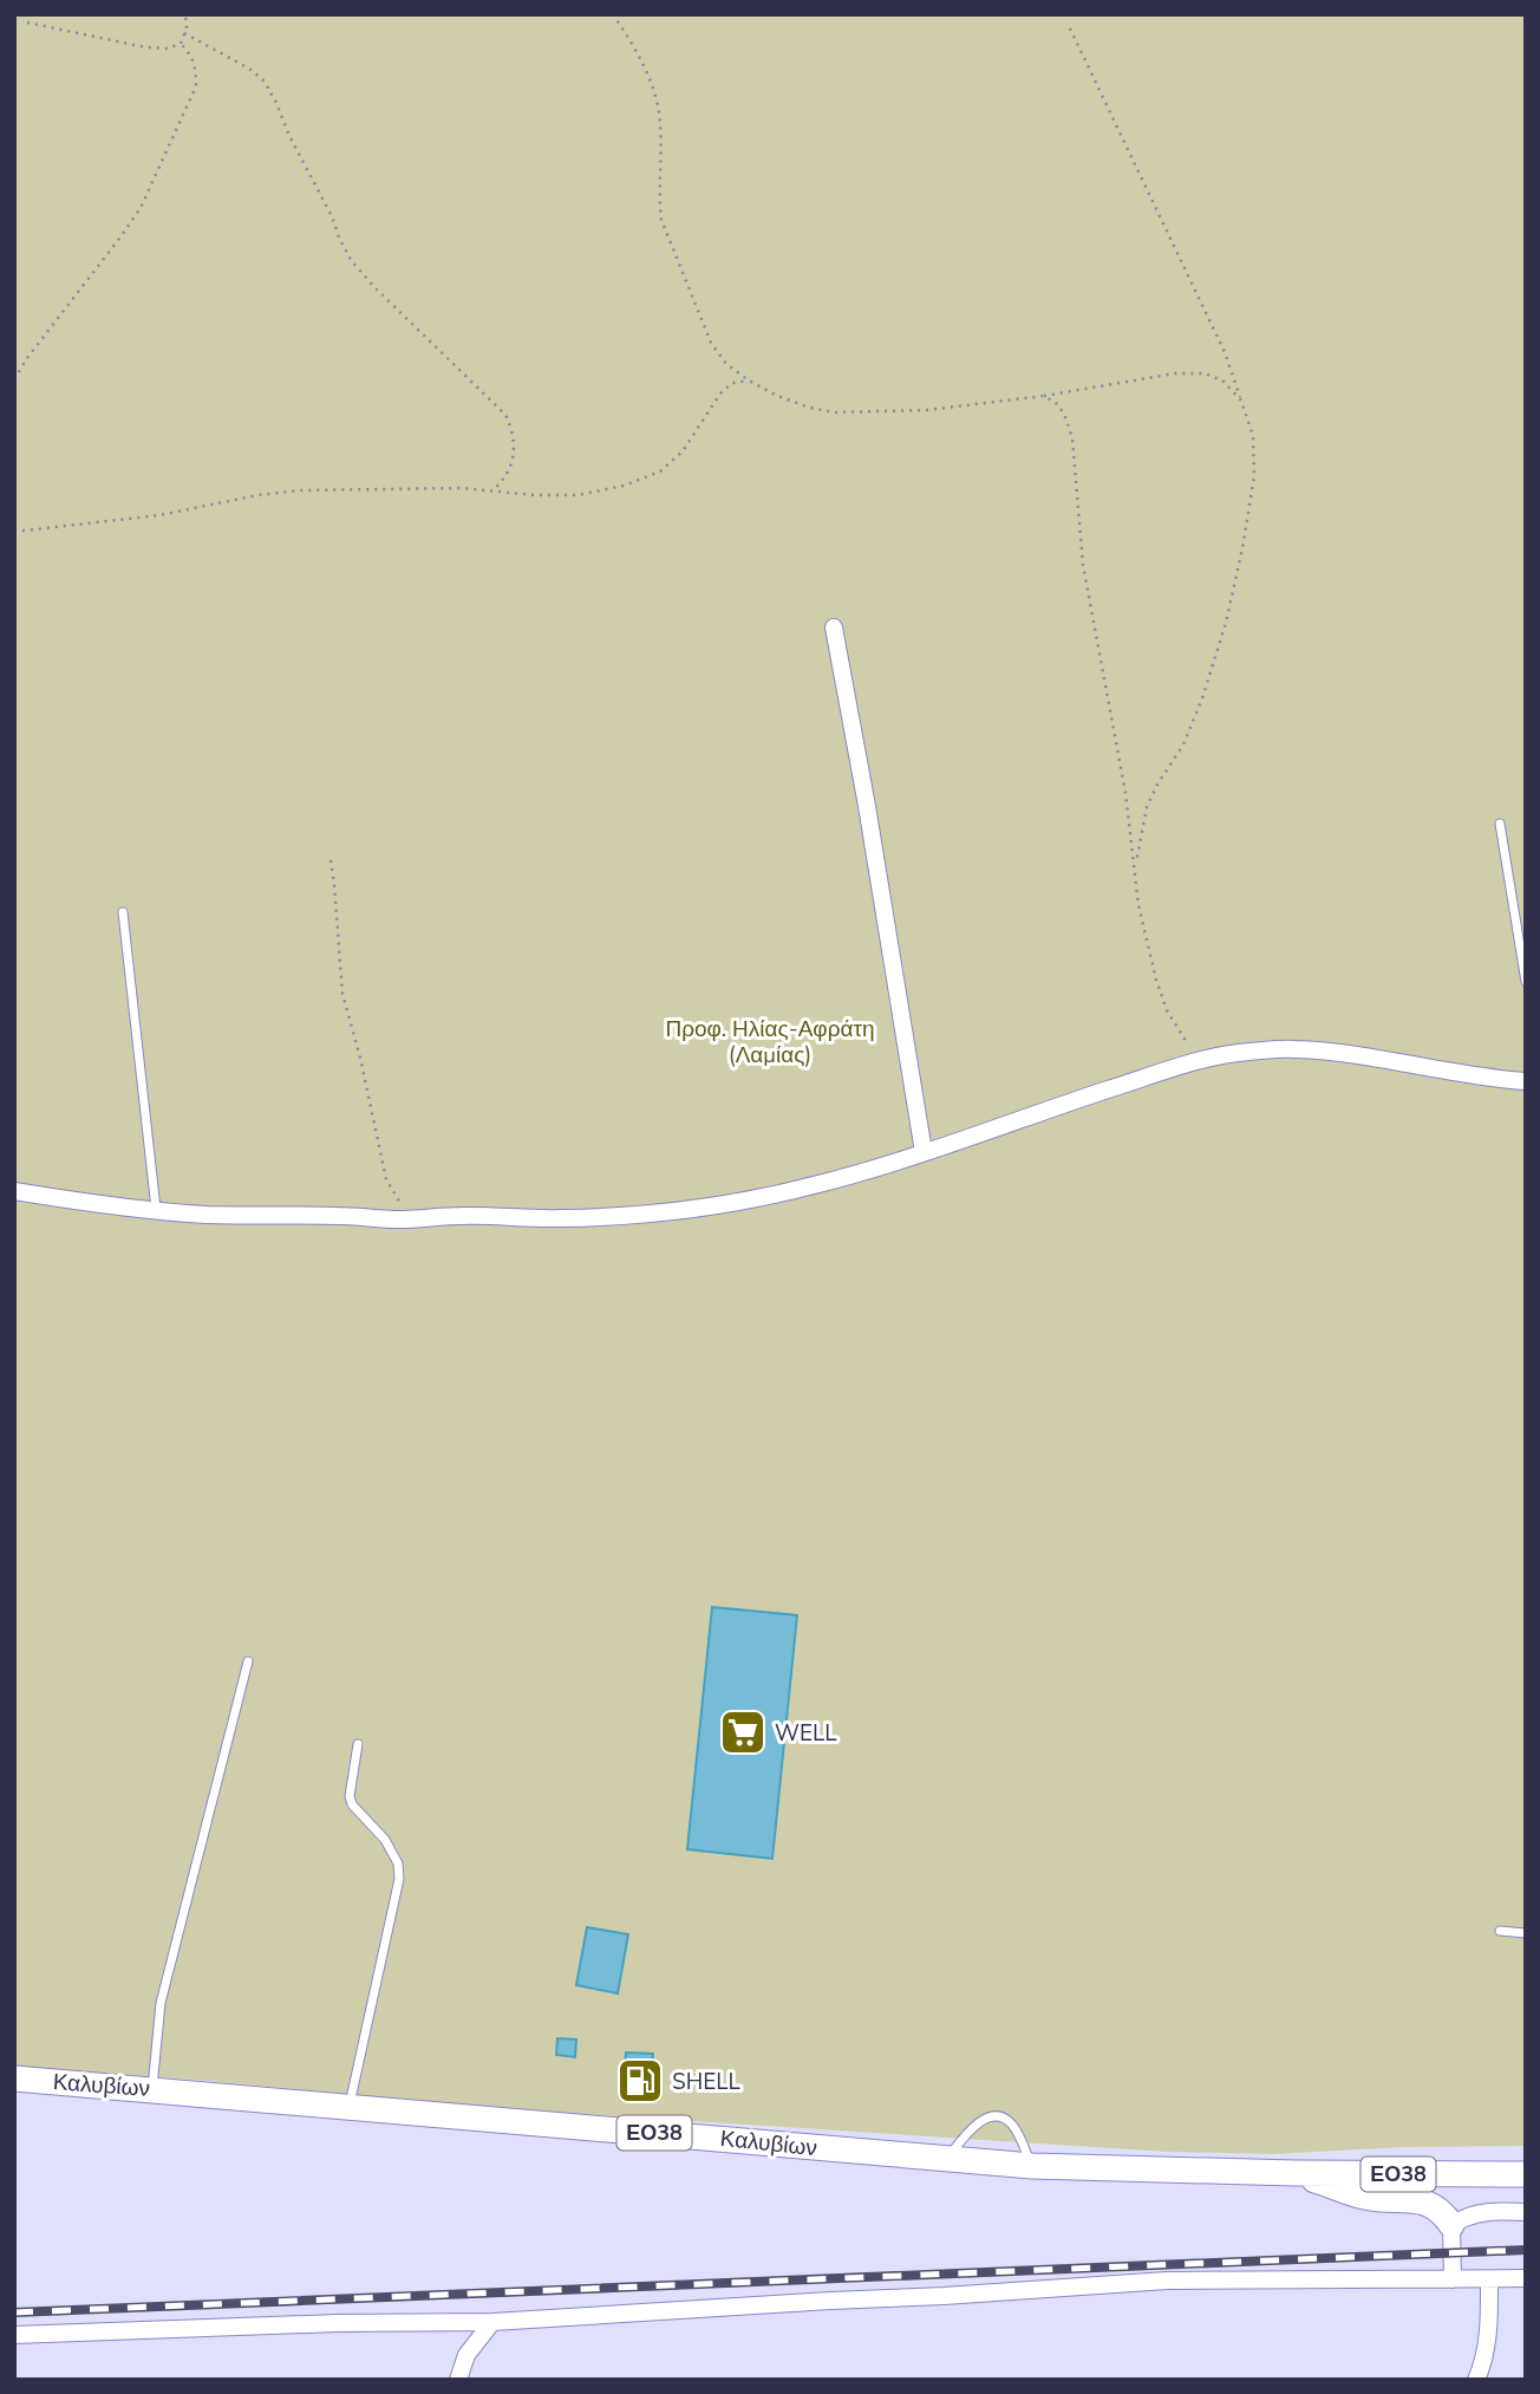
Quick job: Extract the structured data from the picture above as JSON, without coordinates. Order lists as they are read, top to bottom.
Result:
{
  "streets": {
    "main road": ["Καλυβίων", "ΕΟ38"]
  },
  "parks": ["Προφ. Ηλίας-Αφράτη (Λαμίας)"],
  "places": {
    "supermarket": ["WELL"],
    "fuel station": ["SHELL"]
  }
}
